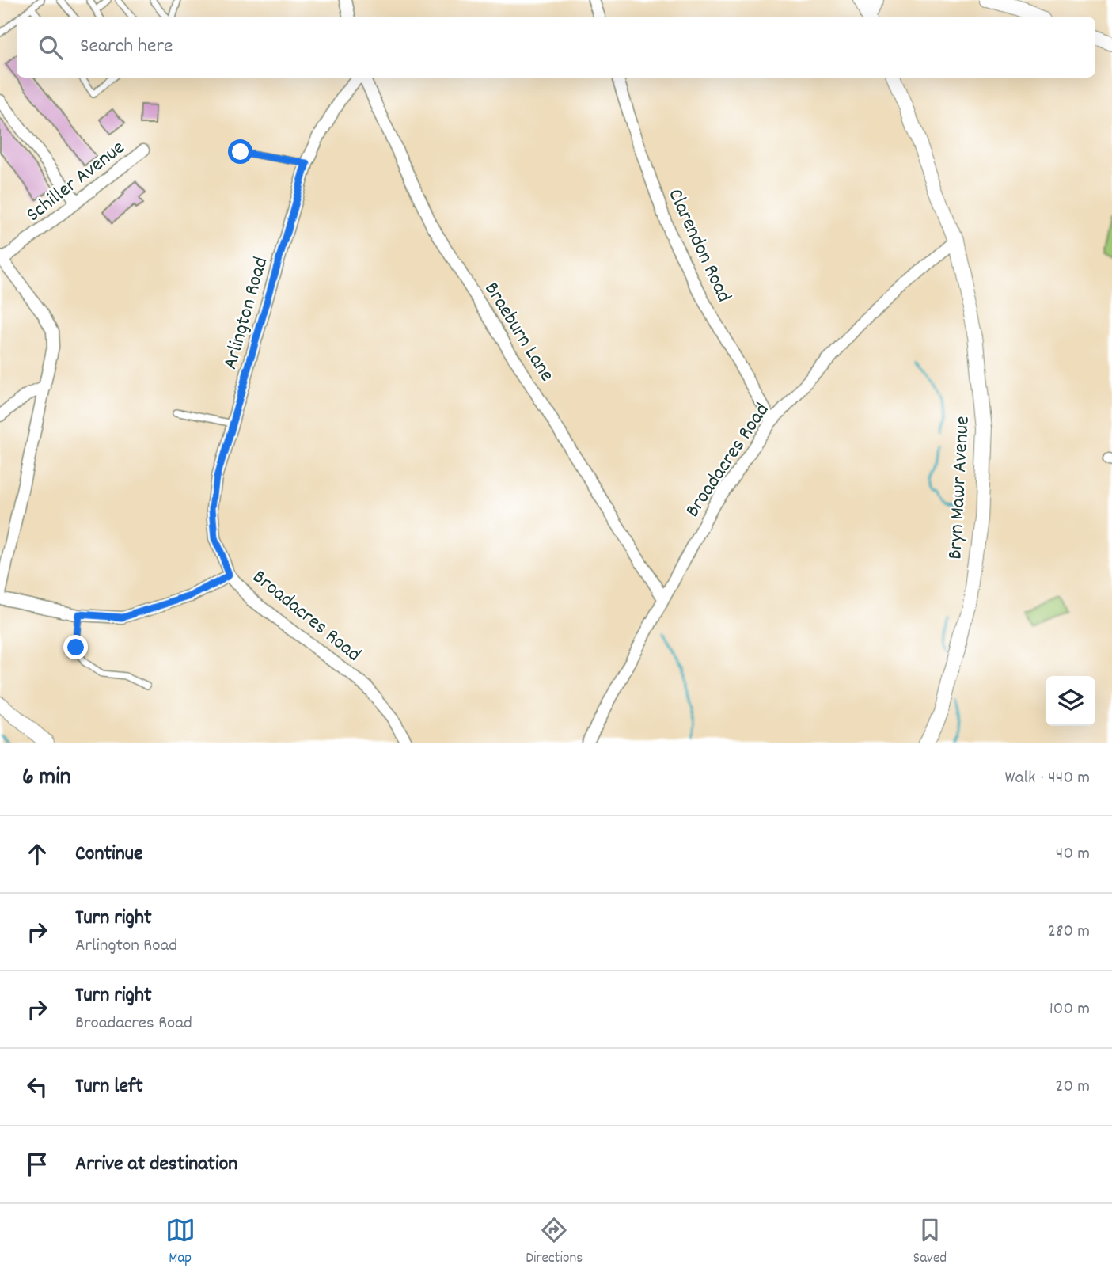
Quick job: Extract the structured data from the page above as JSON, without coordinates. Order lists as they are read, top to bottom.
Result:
{
  "streets": {
    "street": [
      "Schiller Avenue",
      "Clarendon Road",
      "Arlington Road",
      "Braeburn Lane",
      "Broadacres Road",
      "Bryn Mawr Avenue"
    ]
  },
  "crossings": [
    ["Clarendon Road", "Broadacres Road"],
    ["Arlington Road", "Broadacres Road"],
    ["Braeburn Lane", "Broadacres Road"],
    ["Broadacres Road", "Bryn Mawr Avenue"]
  ],
  "page": {
    "search": "Search here",
    "heading": ["6 min", "Walk · 440 m"],
    "list": [
      ["Continue", "40 m"],
      ["Turn right", "Arlington Road", "280 m"],
      ["Turn right", "Broadacres Road", "100 m"],
      ["Turn left", "20 m"],
      "Arrive at destination"
    ],
    "nav": ["Map", "Directions", "Saved"]
  }
}
